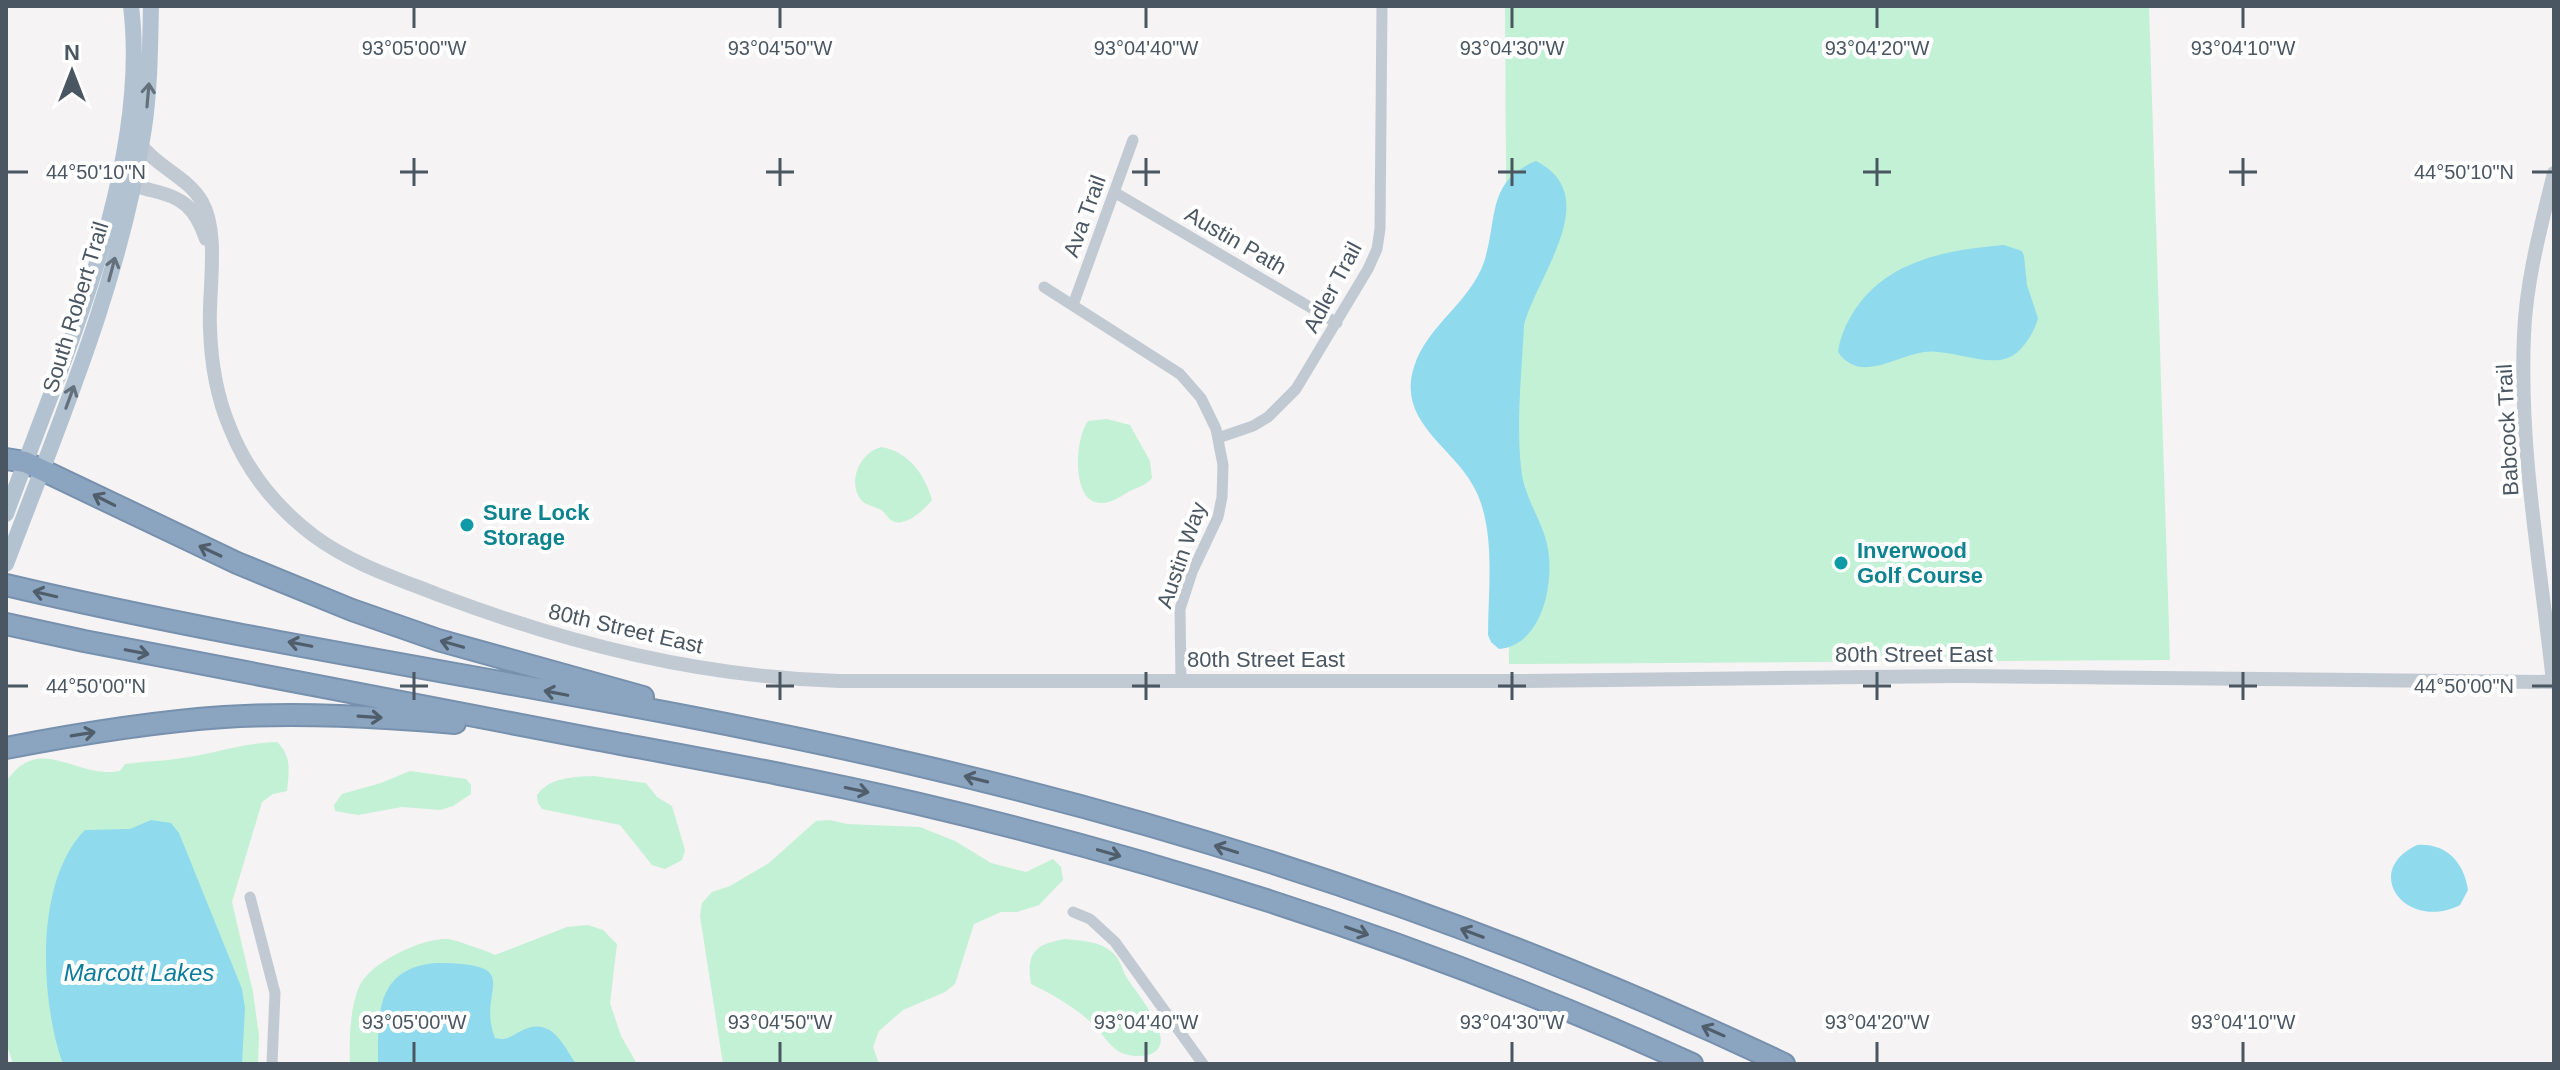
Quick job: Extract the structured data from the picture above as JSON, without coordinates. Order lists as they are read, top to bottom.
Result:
{
  "streets": {
    "main road": ["South Robert Trail"],
    "street": [
      "Ava Trail",
      "Austin Path",
      "Adler Trail",
      "Babcock Trail",
      "Austin Way",
      "80th Street East"
    ]
  },
  "crossings": [
    ["Ava Trail", "Austin Path"],
    ["Ava Trail", "Austin Way"],
    ["Austin Path", "Adler Trail"],
    ["Adler Trail", "Austin Way"],
    ["South Robert Trail", "80th Street East"],
    ["Babcock Trail", "80th Street East"],
    ["Austin Way", "80th Street East"]
  ],
  "water": ["Marcott Lakes"],
  "places": ["Sure Lock Storage", "Inverwood Golf Course"],
  "north": "top",
  "coordinates": [
    "93°05'00\"W",
    "93°04'50\"W",
    "93°04'40\"W",
    "93°04'30\"W",
    "93°04'20\"W",
    "93°04'10\"W",
    "44°50'10\"N",
    "44°50'00\"N"
  ]
}
